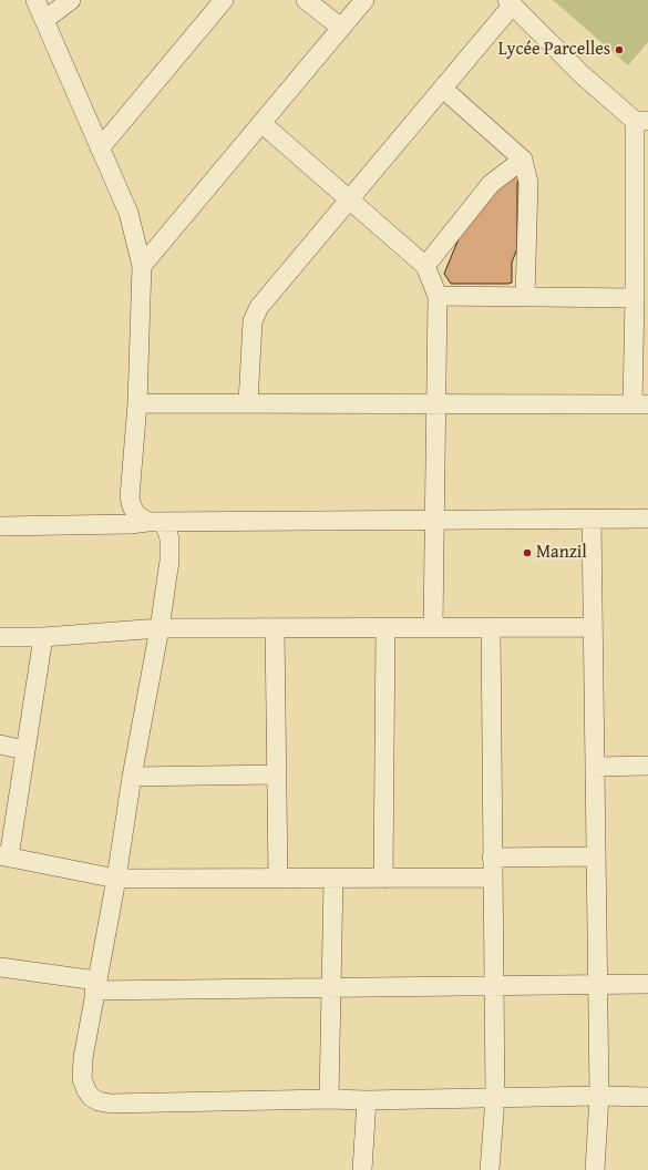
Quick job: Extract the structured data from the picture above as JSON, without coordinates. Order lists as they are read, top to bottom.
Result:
{
  "places": ["Lycée Parcelles", "Manzil"]
}
